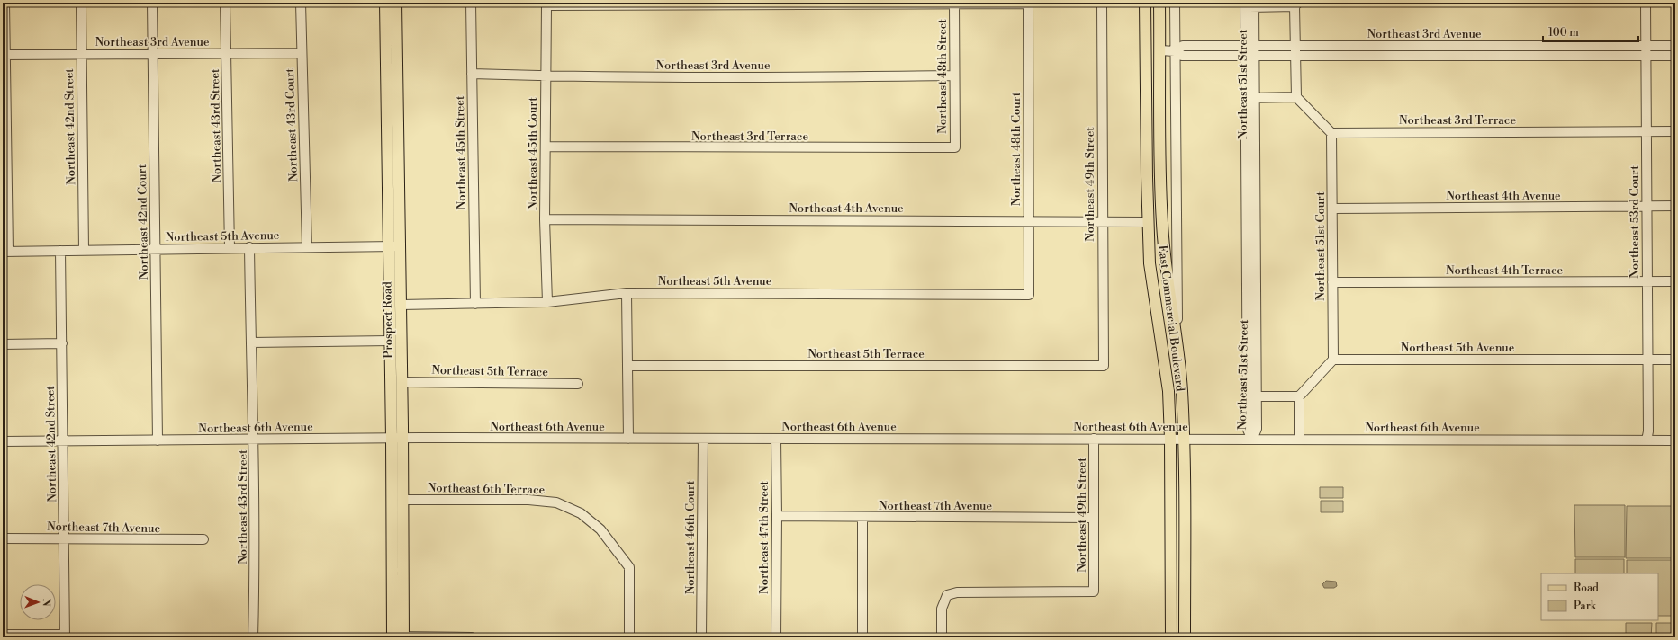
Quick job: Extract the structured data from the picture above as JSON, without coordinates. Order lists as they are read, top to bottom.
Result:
{
  "streets": {
    "main road": ["East Commercial Boulevard", "Prospect Road"],
    "street": [
      "Northeast 3rd Avenue",
      "Northeast 48th Street",
      "Northeast 51st Street",
      "Northeast 3rd Terrace",
      "Northeast 43rd Court",
      "Northeast 43rd Street",
      "Northeast 42nd Street",
      "Northeast 48th Court",
      "Northeast 45th Street",
      "Northeast 45th Court",
      "Northeast 49th Street",
      "Northeast 4th Avenue",
      "Northeast 42nd Court",
      "Northeast 53rd Court",
      "Northeast 5th Avenue",
      "Northeast 51st Court",
      "Northeast 4th Terrace",
      "Northeast 5th Terrace",
      "Northeast 6th Avenue",
      "Northeast 6th Terrace",
      "Northeast 7th Avenue",
      "Northeast 46th Court",
      "Northeast 47th Street"
    ]
  },
  "crossings": [
    ["Northeast 3rd Avenue", "Northeast 48th Street"],
    ["Northeast 3rd Avenue", "Northeast 51st Street"],
    ["Northeast 3rd Avenue", "Northeast 43rd Court"],
    ["Northeast 3rd Avenue", "Northeast 43rd Street"],
    ["Northeast 3rd Avenue", "Northeast 42nd Street"],
    ["Northeast 3rd Avenue", "Northeast 45th Street"],
    ["Northeast 3rd Avenue", "Northeast 45th Court"],
    ["Northeast 3rd Avenue", "Northeast 42nd Court"],
    ["Northeast 3rd Avenue", "Northeast 53rd Court"],
    ["Northeast 3rd Avenue", "East Commercial Boulevard"],
    ["Northeast 48th Street", "Northeast 3rd Terrace"],
    ["Northeast 48th Street", "Northeast 45th Court"],
    ["Northeast 51st Street", "Northeast 6th Avenue"],
    ["Northeast 3rd Terrace", "Northeast 45th Court"],
    ["Northeast 3rd Terrace", "Northeast 53rd Court"],
    ["Northeast 3rd Terrace", "Northeast 51st Court"],
    ["Northeast 43rd Court", "Northeast 5th Avenue"],
    ["Northeast 43rd Street", "Northeast 5th Avenue"],
    ["Northeast 43rd Street", "Northeast 6th Avenue"],
    ["Northeast 42nd Street", "Northeast 5th Avenue"],
    ["Northeast 42nd Street", "Northeast 6th Avenue"],
    ["Northeast 42nd Street", "Northeast 7th Avenue"],
    ["Northeast 48th Court", "Northeast 4th Avenue"],
    ["Northeast 48th Court", "Northeast 5th Avenue"],
    ["Northeast 45th Street", "Northeast 5th Avenue"],
    ["Northeast 45th Court", "Northeast 4th Avenue"],
    ["Northeast 45th Court", "Northeast 5th Avenue"],
    ["Northeast 49th Street", "Northeast 4th Avenue"],
    ["Northeast 49th Street", "Northeast 5th Terrace"],
    ["Northeast 49th Street", "Northeast 6th Avenue"],
    ["Northeast 49th Street", "Northeast 7th Avenue"],
    ["Northeast 4th Avenue", "Northeast 53rd Court"],
    ["Northeast 4th Avenue", "Northeast 51st Court"],
    ["Northeast 4th Avenue", "East Commercial Boulevard"],
    ["Northeast 42nd Court", "Northeast 5th Avenue"],
    ["Northeast 42nd Court", "Northeast 6th Avenue"],
    ["Northeast 53rd Court", "Northeast 5th Avenue"],
    ["Northeast 53rd Court", "Northeast 4th Terrace"],
    ["Northeast 53rd Court", "Northeast 6th Avenue"],
    ["Northeast 5th Avenue", "Northeast 51st Court"],
    ["Northeast 5th Avenue", "Prospect Road"],
    ["Northeast 51st Court", "Northeast 4th Terrace"],
    ["East Commercial Boulevard", "Northeast 6th Avenue"],
    ["Prospect Road", "Northeast 5th Terrace"],
    ["Prospect Road", "Northeast 6th Avenue"],
    ["Prospect Road", "Northeast 6th Terrace"],
    ["Northeast 6th Avenue", "Northeast 46th Court"],
    ["Northeast 6th Avenue", "Northeast 47th Street"],
    ["Northeast 7th Avenue", "Northeast 47th Street"]
  ],
  "legend": ["Road", "Park"],
  "scale_bar": "100 m",
  "north": "right"
}
